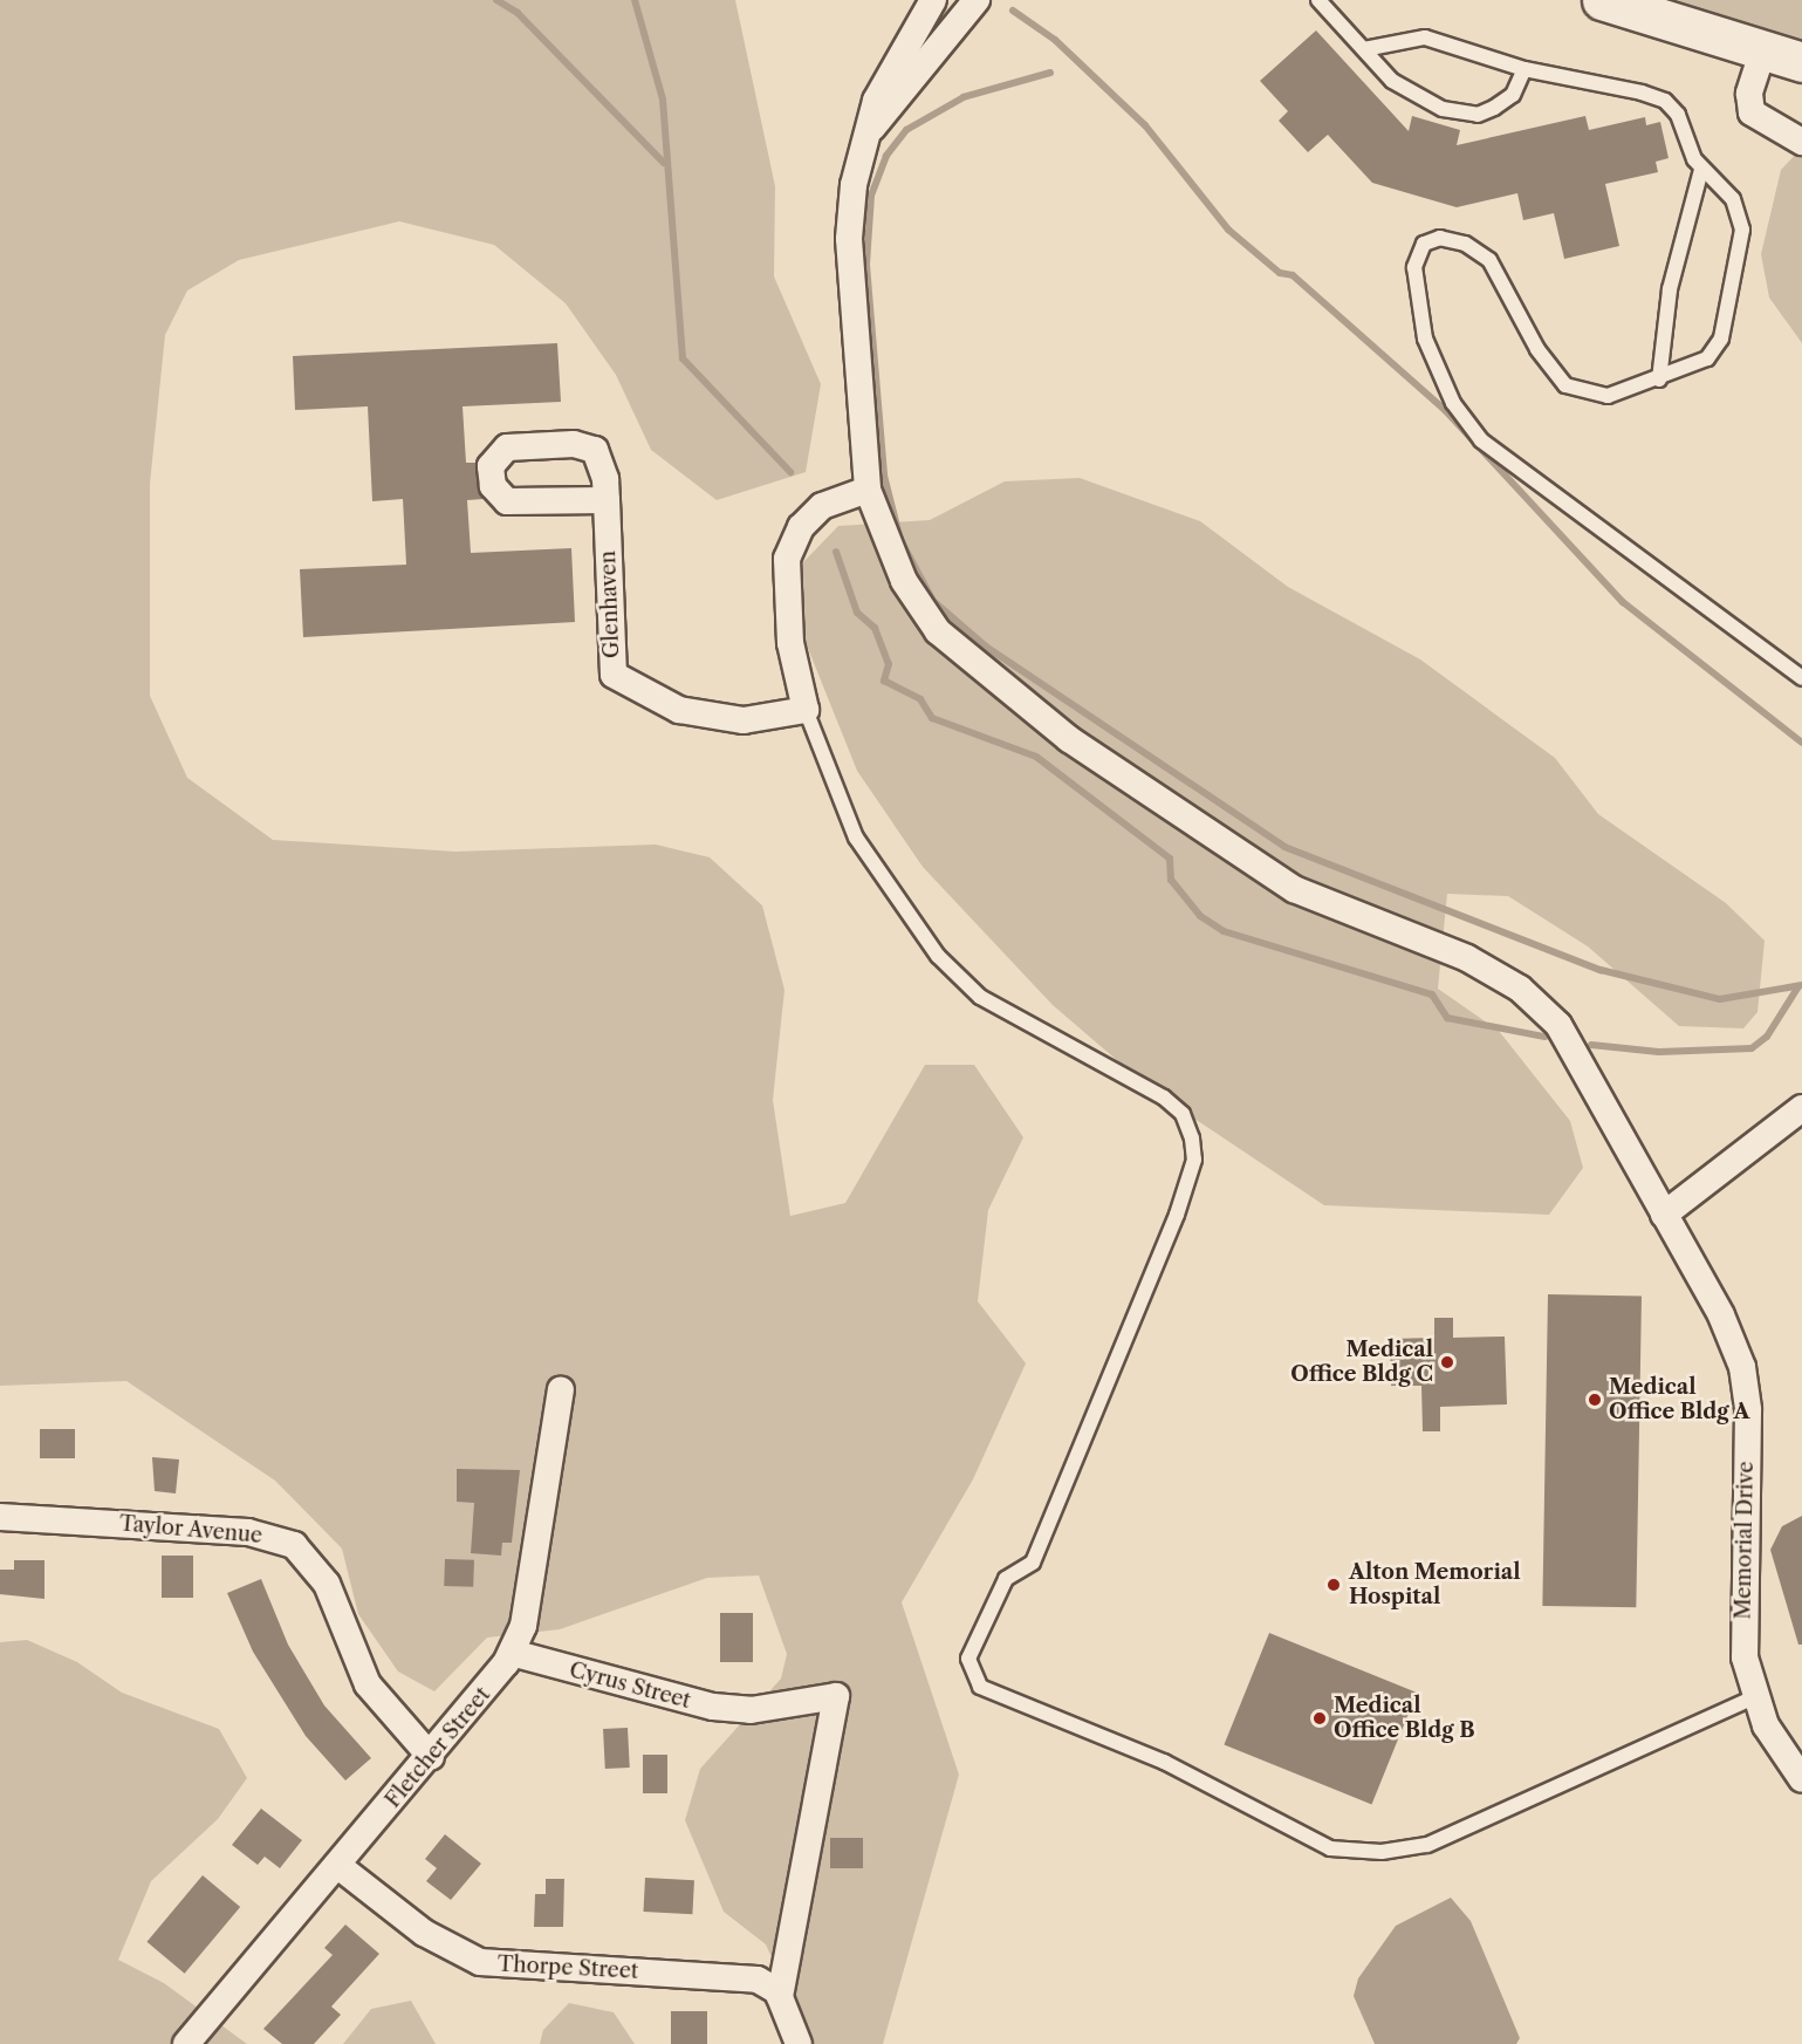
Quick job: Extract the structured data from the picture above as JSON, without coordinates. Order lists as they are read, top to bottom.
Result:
{
  "streets": {
    "street": [
      "Glenhaven",
      "Taylor Avenue",
      "Memorial Drive",
      "Cyrus Street",
      "Fletcher Street",
      "Thorpe Street"
    ]
  },
  "crossings": [
    ["Taylor Avenue", "Fletcher Street"],
    ["Cyrus Street", "Fletcher Street"],
    ["Cyrus Street", "Thorpe Street"],
    ["Fletcher Street", "Thorpe Street"]
  ],
  "places": [
    "Medical Office Bldg C",
    "Medical Office Bldg A",
    "Alton Memorial Hospital",
    "Medical Office Bldg B"
  ]
}
